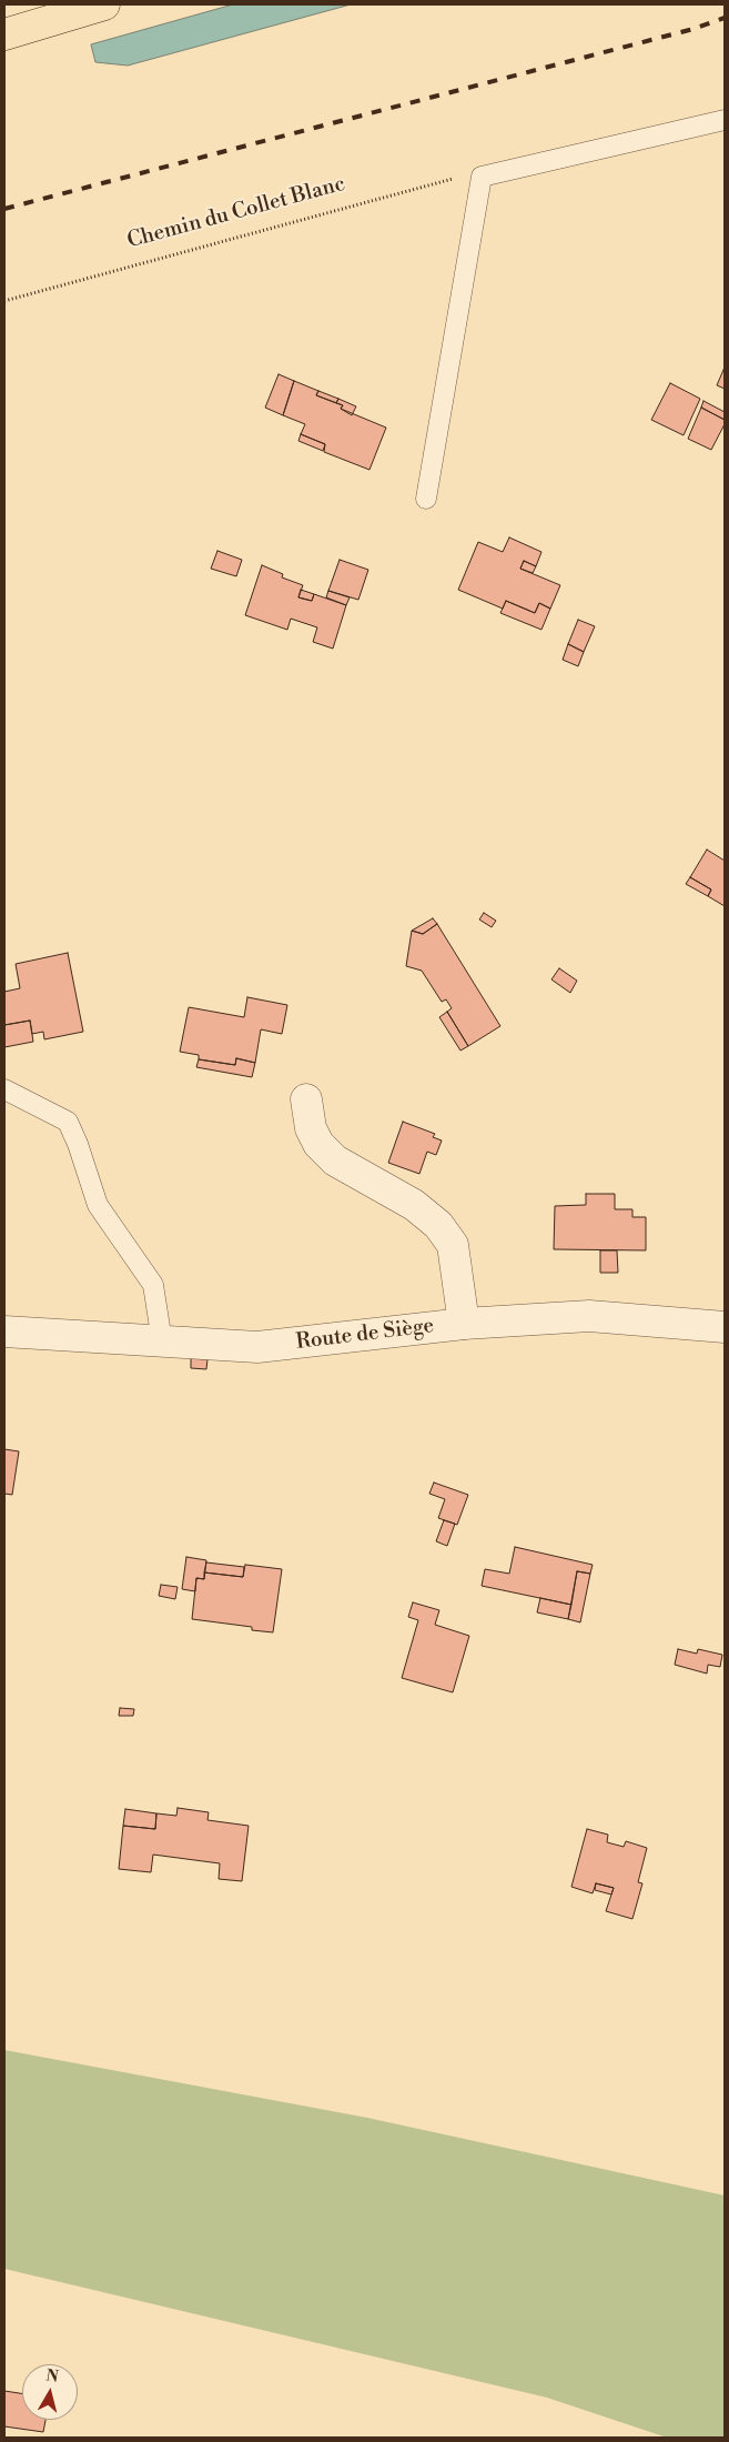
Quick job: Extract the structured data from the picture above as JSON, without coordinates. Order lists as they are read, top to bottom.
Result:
{
  "streets": {
    "street": ["Route de Siège"],
    "path": ["Chemin du Collet Blanc"]
  },
  "north": "top"
}
